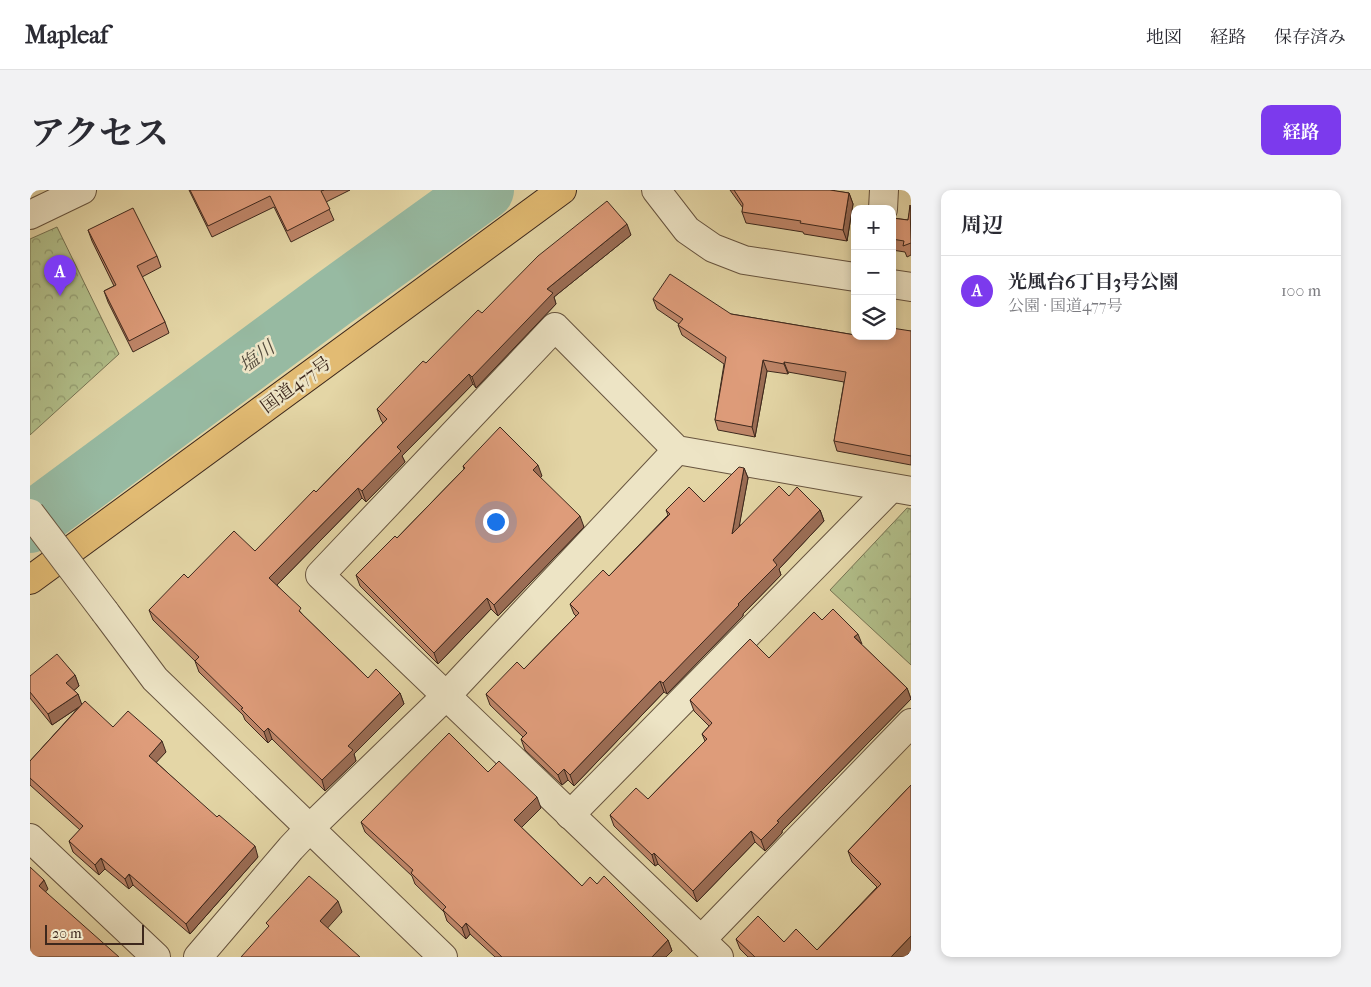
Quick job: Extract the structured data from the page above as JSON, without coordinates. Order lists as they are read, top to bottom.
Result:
{
  "streets": {
    "highway": ["国道477号"]
  },
  "water": ["塩川"],
  "scale_bar": "20 m",
  "page": {
    "header": "Mapleaf",
    "nav": ["地図", "経路", "保存済み"],
    "title": "アクセス",
    "buttons": "経路",
    "heading": "周辺",
    "map_buttons": ["+", "−"],
    "pins": "A",
    "list": [
      {
        "mark": "A",
        "name": "光風台6丁目3号公園",
        "note": "公園 · 国道477号",
        "value": "100 m"
      }
    ],
    "scale": "20 m"
  }
}
